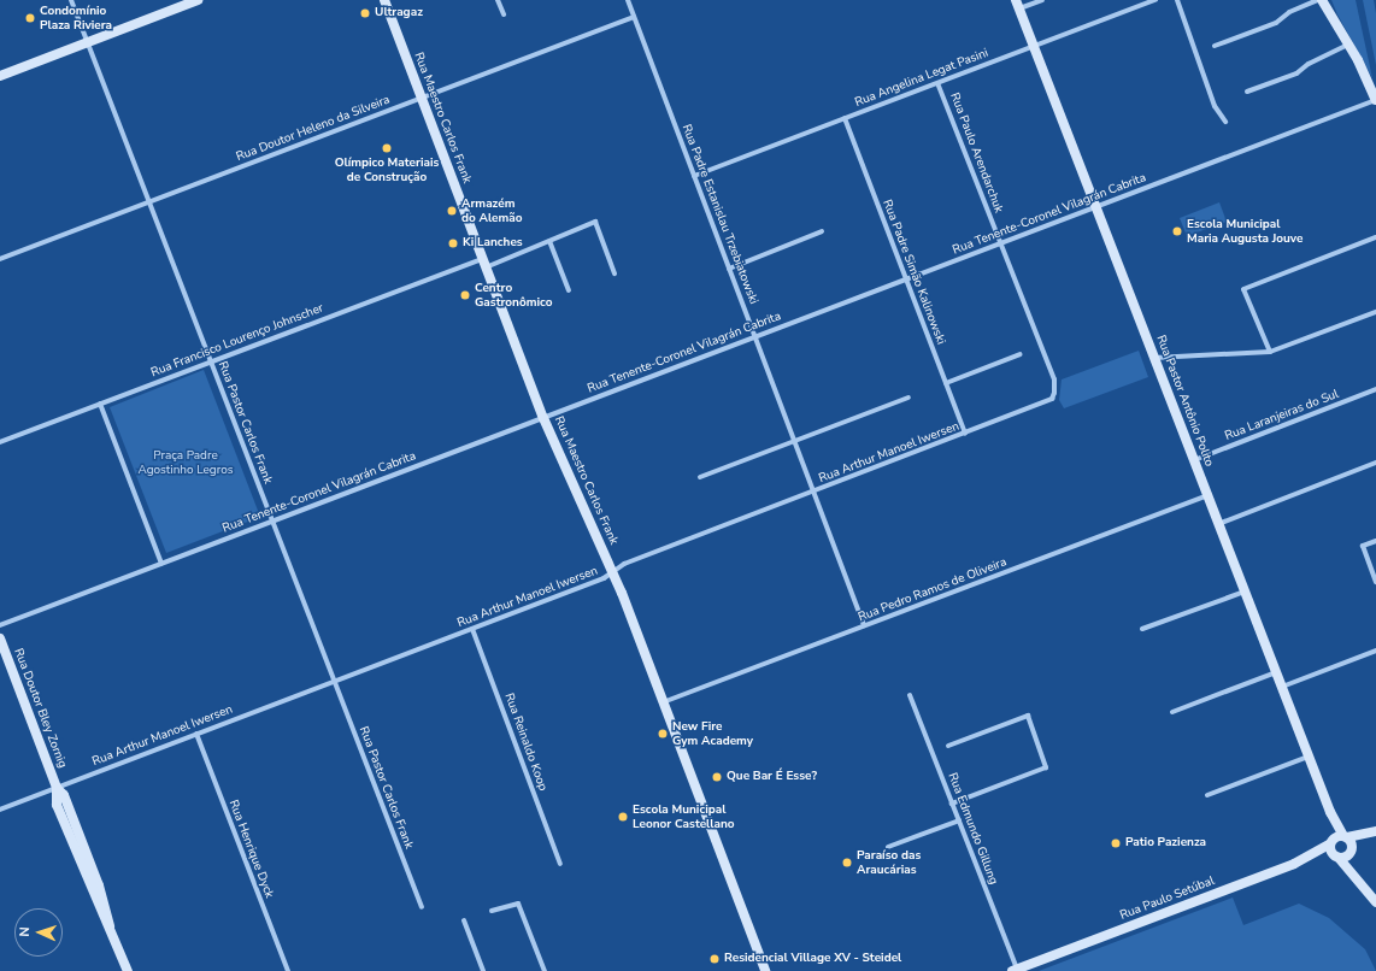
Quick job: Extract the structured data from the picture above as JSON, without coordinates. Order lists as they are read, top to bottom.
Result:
{
  "streets": {
    "main road": [
      "Rua Maestro Carlos Frank",
      "Rua Pastor Antônio Polito",
      "Rua Doutor Bley Zornig",
      "Rua Paulo Setúbal"
    ],
    "street": [
      "Rua Angelina Legat Pasini",
      "Rua Doutor Heleno da Silveira",
      "Rua Paulo Arendarchuk",
      "Rua Padre Estanislau Trzebiatowski",
      "Rua Tenente-Coronel Vilagrán Cabrita",
      "Rua Padre Simão Kalinowski",
      "Rua Francisco Lourenço Johnscher",
      "Rua Laranjeiras do Sul",
      "Rua Pastor Carlos Frank",
      "Rua Arthur Manoel Iwersen",
      "Rua Pedro Ramos de Oliveira",
      "Rua Reinaldo Koop",
      "Rua Edmundo Gillung",
      "Rua Henrique Dyck"
    ]
  },
  "crossings": [
    ["Rua Angelina Legat Pasini", "Rua Paulo Arendarchuk"],
    ["Rua Angelina Legat Pasini", "Rua Padre Estanislau Trzebiatowski"],
    ["Rua Angelina Legat Pasini", "Rua Padre Simão Kalinowski"],
    ["Rua Angelina Legat Pasini", "Rua Pastor Antônio Polito"],
    ["Rua Maestro Carlos Frank", "Rua Doutor Heleno da Silveira"],
    ["Rua Maestro Carlos Frank", "Rua Tenente-Coronel Vilagrán Cabrita"],
    ["Rua Maestro Carlos Frank", "Rua Francisco Lourenço Johnscher"],
    ["Rua Maestro Carlos Frank", "Rua Arthur Manoel Iwersen"],
    ["Rua Maestro Carlos Frank", "Rua Pedro Ramos de Oliveira"],
    ["Rua Doutor Heleno da Silveira", "Rua Padre Estanislau Trzebiatowski"],
    ["Rua Doutor Heleno da Silveira", "Rua Pastor Carlos Frank"],
    ["Rua Paulo Arendarchuk", "Rua Tenente-Coronel Vilagrán Cabrita"],
    ["Rua Paulo Arendarchuk", "Rua Arthur Manoel Iwersen"],
    ["Rua Padre Estanislau Trzebiatowski", "Rua Tenente-Coronel Vilagrán Cabrita"],
    ["Rua Padre Estanislau Trzebiatowski", "Rua Arthur Manoel Iwersen"],
    ["Rua Padre Estanislau Trzebiatowski", "Rua Pedro Ramos de Oliveira"],
    ["Rua Tenente-Coronel Vilagrán Cabrita", "Rua Padre Simão Kalinowski"],
    ["Rua Tenente-Coronel Vilagrán Cabrita", "Rua Pastor Antônio Polito"],
    ["Rua Tenente-Coronel Vilagrán Cabrita", "Rua Pastor Carlos Frank"],
    ["Rua Padre Simão Kalinowski", "Rua Arthur Manoel Iwersen"],
    ["Rua Francisco Lourenço Johnscher", "Rua Pastor Carlos Frank"],
    ["Rua Pastor Antônio Polito", "Rua Laranjeiras do Sul"],
    ["Rua Pastor Antônio Polito", "Rua Pedro Ramos de Oliveira"],
    ["Rua Pastor Antônio Polito", "Rua Paulo Setúbal"],
    ["Rua Pastor Carlos Frank", "Rua Arthur Manoel Iwersen"],
    ["Rua Arthur Manoel Iwersen", "Rua Doutor Bley Zornig"],
    ["Rua Arthur Manoel Iwersen", "Rua Reinaldo Koop"],
    ["Rua Arthur Manoel Iwersen", "Rua Henrique Dyck"],
    ["Rua Edmundo Gillung", "Rua Paulo Setúbal"]
  ],
  "parks": ["Praça Padre Agostinho Legros"],
  "places": [
    "Ultragaz",
    "Condomínio Plaza Riviera",
    "Olímpico Materiais de Construção",
    "Armazém do Alemão",
    "Escola Municipal Maria Augusta Jouve",
    "Ki Lanches",
    "Centro Gastronômico",
    "New Fire Gym Academy",
    "Que Bar É Esse?",
    "Escola Municipal Leonor Castellano",
    "Patio Pazienza",
    "Paraíso das Araucárias",
    "Residencial Village XV - Steidel"
  ],
  "north": "left"
}
